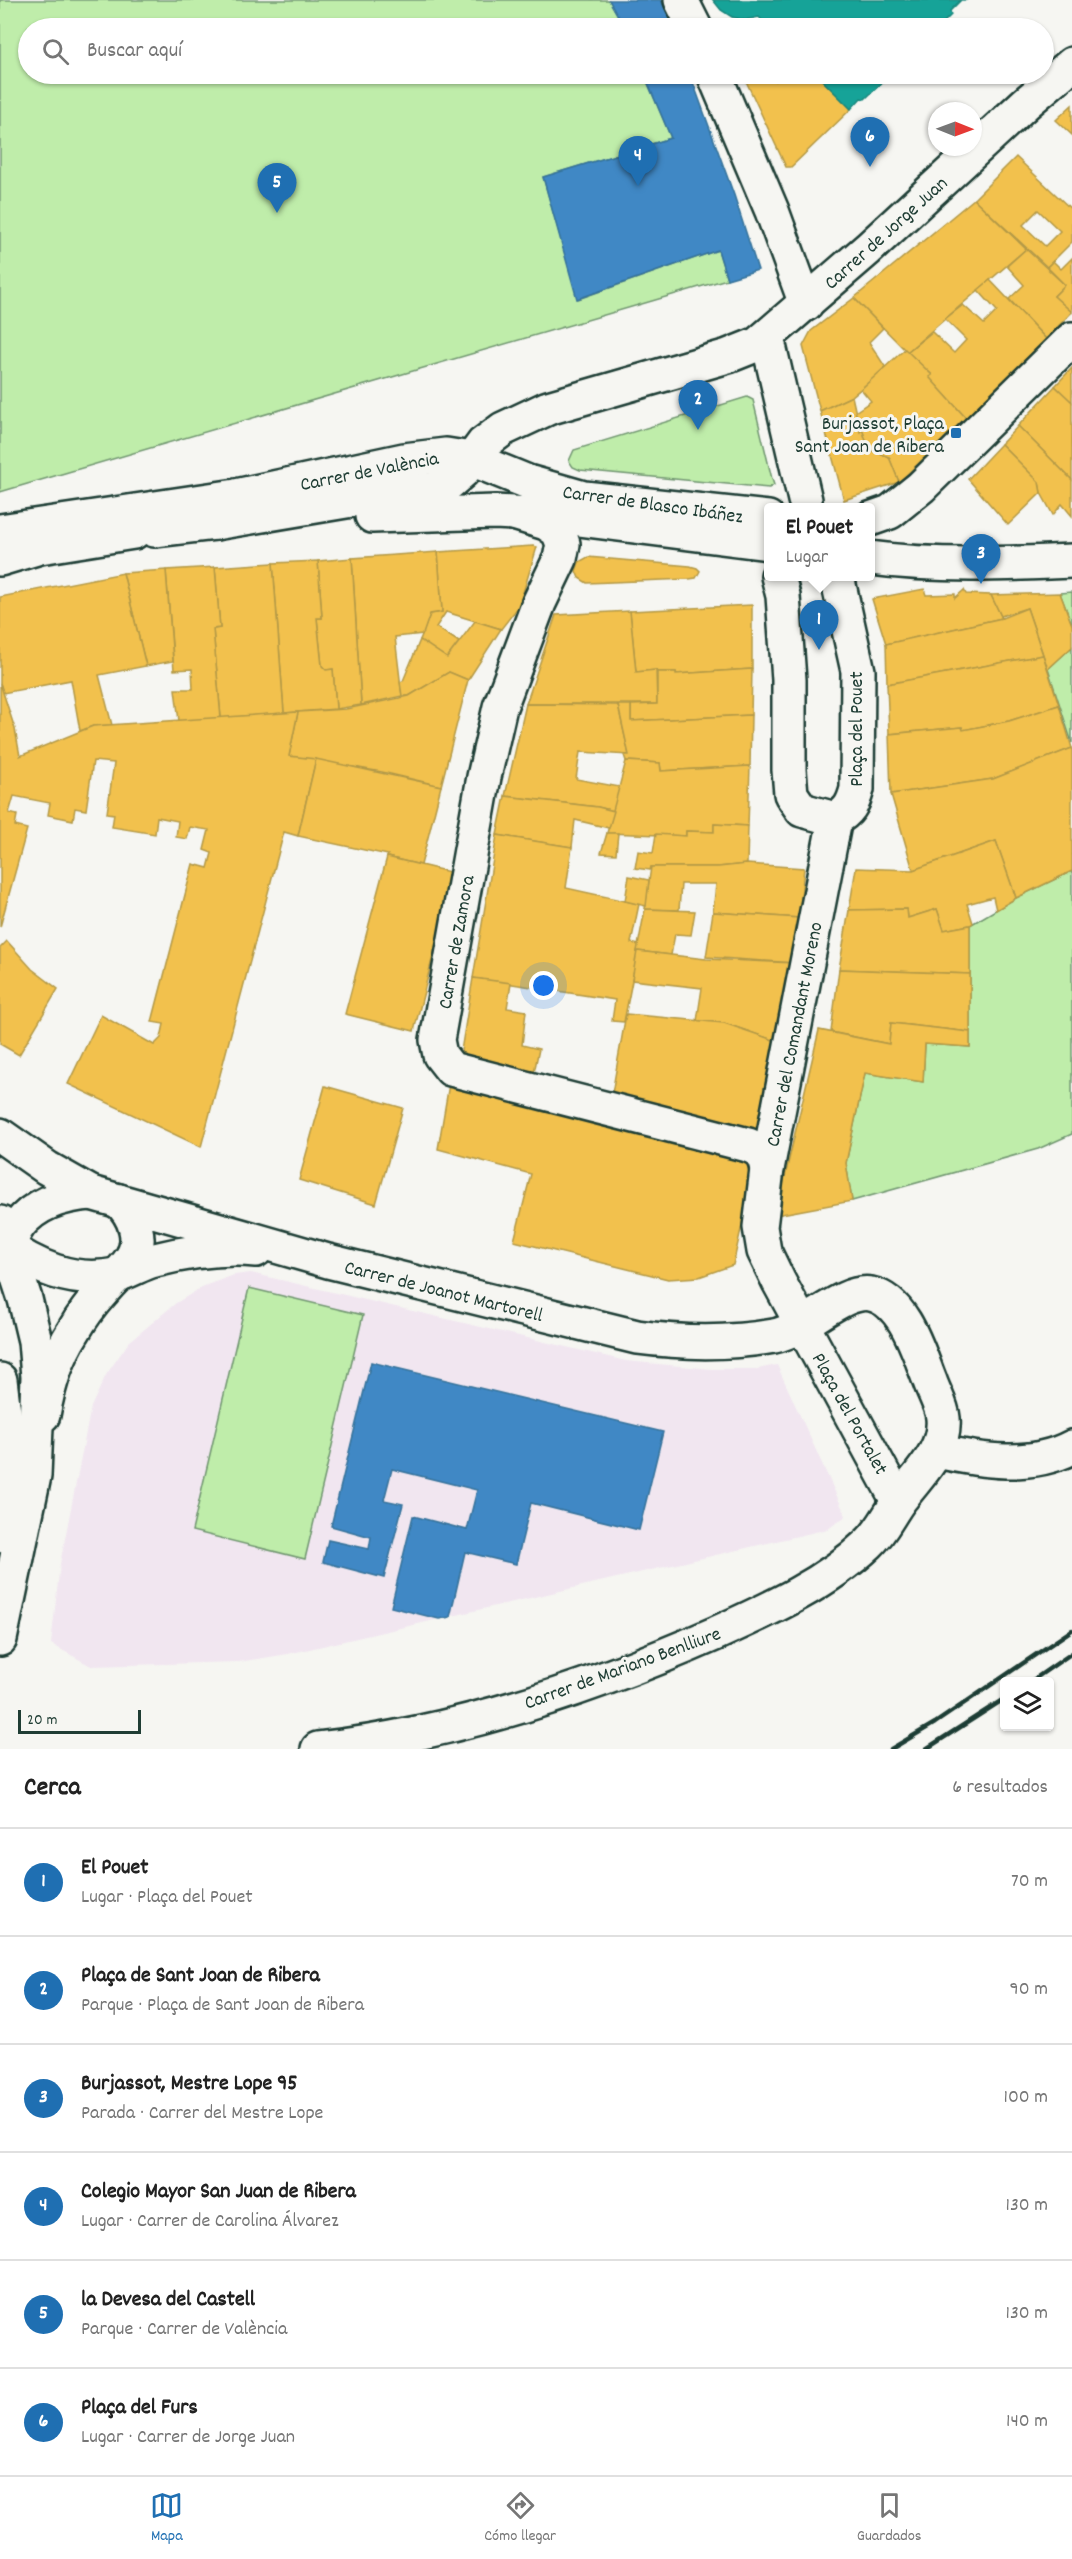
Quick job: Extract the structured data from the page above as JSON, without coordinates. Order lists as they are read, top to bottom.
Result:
{
  "streets": {
    "street": [
      "Carrer de Jorge Juan",
      "Carrer de València",
      "Carrer de Blasco Ibáñez",
      "Plaça del Pouet",
      "Carrer de Zamora",
      "Carrer del Comandant Moreno",
      "Carrer de Joanot Martorell",
      "Plaça del Portalet",
      "Carrer de Mariano Benlliure"
    ]
  },
  "crossings": [
    ["Carrer de Jorge Juan", "Carrer de València"],
    ["Carrer de Jorge Juan", "Carrer de Blasco Ibáñez"],
    ["Carrer de València", "Carrer de Blasco Ibáñez"],
    ["Carrer de València", "Carrer de Zamora"],
    ["Plaça del Pouet", "Carrer del Comandant Moreno"],
    ["Carrer de Zamora", "Carrer del Comandant Moreno"],
    ["Carrer del Comandant Moreno", "Plaça del Portalet"],
    ["Carrer de Joanot Martorell", "Plaça del Portalet"],
    ["Plaça del Portalet", "Carrer de Mariano Benlliure"]
  ],
  "places": {
    "transit": ["Burjassot, Plaça Sant Joan de Ribera"]
  },
  "scale_bar": "20 m",
  "north": "right",
  "page": {
    "search": "Buscar aquí",
    "pins": [
      "6",
      "4",
      "5",
      "2",
      "3",
      "1"
    ],
    "popup": ["El Pouet", "Lugar"],
    "scale": "20 m",
    "heading": ["Cerca", "6 resultados"],
    "list": [
      {
        "mark": "1",
        "name": "El Pouet",
        "note": "Lugar · Plaça del Pouet",
        "value": "70 m"
      },
      {
        "mark": "2",
        "name": "Plaça de Sant Joan de Ribera",
        "note": "Parque · Plaça de Sant Joan de Ribera",
        "value": "90 m"
      },
      {
        "mark": "3",
        "name": "Burjassot, Mestre Lope 95",
        "note": "Parada · Carrer del Mestre Lope",
        "value": "100 m"
      },
      {
        "mark": "4",
        "name": "Colegio Mayor San Juan de Ribera",
        "note": "Lugar · Carrer de Carolina Álvarez",
        "value": "130 m"
      },
      {
        "mark": "5",
        "name": "la Devesa del Castell",
        "note": "Parque · Carrer de València",
        "value": "130 m"
      },
      {
        "mark": "6",
        "name": "Plaça del Furs",
        "note": "Lugar · Carrer de Jorge Juan",
        "value": "140 m"
      }
    ],
    "nav": ["Mapa", "Cómo llegar", "Guardados"]
  }
}
